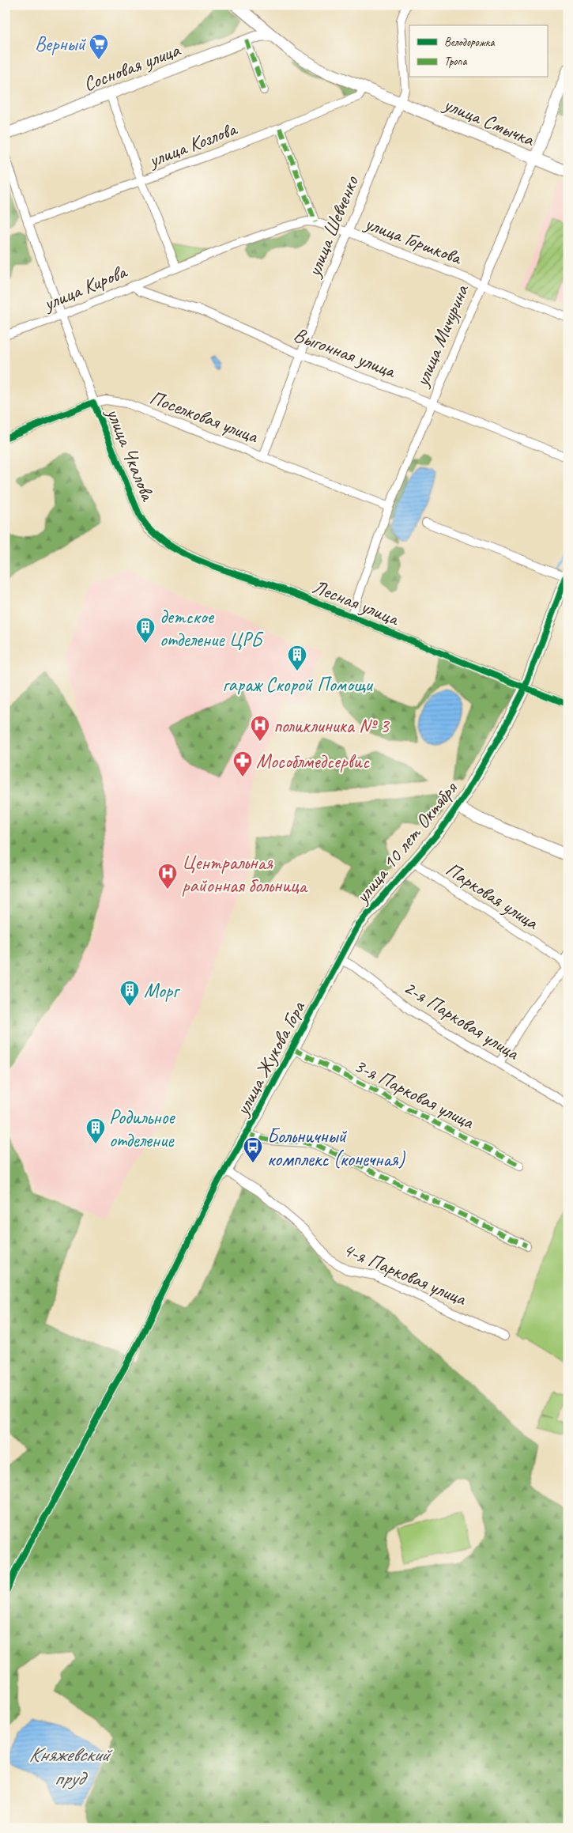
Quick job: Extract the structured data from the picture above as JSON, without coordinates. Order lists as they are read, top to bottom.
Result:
{
  "streets": {
    "street": [
      "Сосновая улица",
      "улица Смычка",
      "улица Козлова",
      "улица Шевченко",
      "улица Горшкова",
      "улица Кирова",
      "улица Мичурина",
      "Выгонная улица",
      "Поселковая улица",
      "улица Чкалова",
      "Лесная улица",
      "улица 10 лет Октября",
      "Парковая улица",
      "2-я Парковая улица",
      "улица Жукова Гора",
      "3-я Парковая улица",
      "4-я Парковая улица"
    ]
  },
  "crossings": [
    ["Сосновая улица", "улица Смычка"],
    ["улица Смычка", "улица Козлова"],
    ["улица Смычка", "улица Шевченко"],
    ["улица Смычка", "улица Мичурина"],
    ["улица Козлова", "улица Чкалова"],
    ["улица Шевченко", "улица Горшкова"],
    ["улица Шевченко", "Выгонная улица"],
    ["улица Шевченко", "Поселковая улица"],
    ["улица Горшкова", "улица Кирова"],
    ["улица Горшкова", "улица Мичурина"],
    ["улица Кирова", "Выгонная улица"],
    ["улица Кирова", "улица Чкалова"],
    ["улица Мичурина", "Выгонная улица"],
    ["улица Мичурина", "Поселковая улица"],
    ["улица Мичурина", "Лесная улица"],
    ["Поселковая улица", "улица Чкалова"],
    ["улица Чкалова", "Лесная улица"],
    ["Лесная улица", "улица 10 лет Октября"],
    ["улица 10 лет Октября", "Парковая улица"],
    ["улица 10 лет Октября", "2-я Парковая улица"],
    ["улица 10 лет Октября", "улица Жукова Гора"],
    ["2-я Парковая улица", "улица Жукова Гора"],
    ["улица Жукова Гора", "3-я Парковая улица"],
    ["улица Жукова Гора", "4-я Парковая улица"]
  ],
  "water": ["Княжевский пруд"],
  "places": {
    "supermarket": ["Верный"],
    "building": [
      "детское отделение ЦРБ",
      "гараж Скорой Помощи",
      "Морг",
      "Родильное отделение"
    ],
    "hospital": ["поликлиника № 3", "Центральная районная больница"],
    "pharmacy": ["Мособлмедсервис"],
    "bus stop": ["Больничный комплекс (конечная)"]
  },
  "legend": ["Велодорожка", "Тропа"]
}
